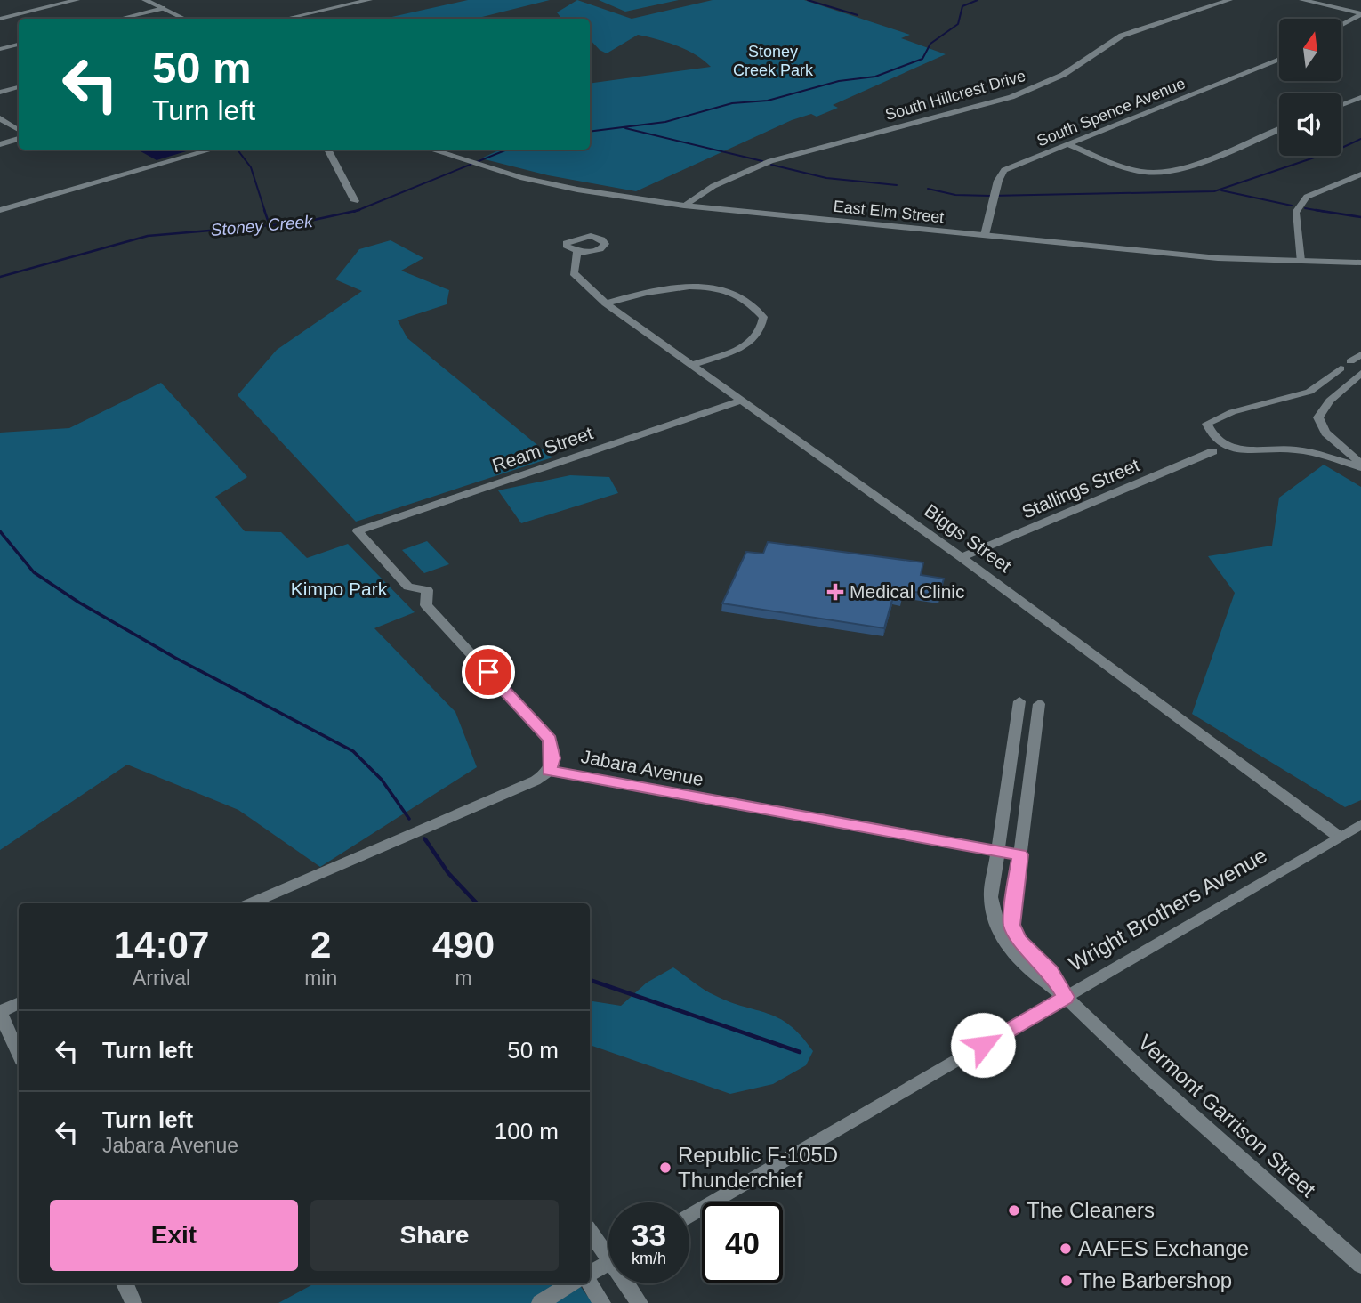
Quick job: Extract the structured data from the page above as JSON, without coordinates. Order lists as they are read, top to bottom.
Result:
{
  "streets": {
    "street": [
      "South Hillcrest Drive",
      "South Spence Avenue",
      "East Elm Street",
      "Ream Street",
      "Stallings Street",
      "Biggs Street",
      "Jabara Avenue",
      "Wright Brothers Avenue",
      "Vermont Garrison Street"
    ]
  },
  "crossings": [
    ["South Hillcrest Drive", "East Elm Street"],
    ["South Spence Avenue", "East Elm Street"],
    ["Ream Street", "Biggs Street"],
    ["Ream Street", "Jabara Avenue"],
    ["Stallings Street", "Biggs Street"],
    ["Biggs Street", "Wright Brothers Avenue"],
    ["Wright Brothers Avenue", "Vermont Garrison Street"]
  ],
  "water": ["Stoney Creek"],
  "parks": ["Stoney Creek Park", "Kimpo Park"],
  "places": {
    "health": ["Medical Clinic"],
    "other": [
      "Republic F-105D Thunderchief",
      "The Cleaners",
      "AAFES Exchange",
      "The Barbershop"
    ]
  },
  "north": "top",
  "page": {
    "turn": ["50 m", "Turn left"],
    "eta": [
      "14:07",
      "Arrival",
      "2",
      "min",
      "490",
      "m"
    ],
    "list": [
      {
        "name": "Turn left",
        "value": "50 m"
      },
      {
        "name": "Turn left",
        "note": "Jabara Avenue",
        "value": "100 m"
      }
    ],
    "buttons": ["Exit", "Share"],
    "speed": "33 km/h",
    "limit": "40"
  }
}
